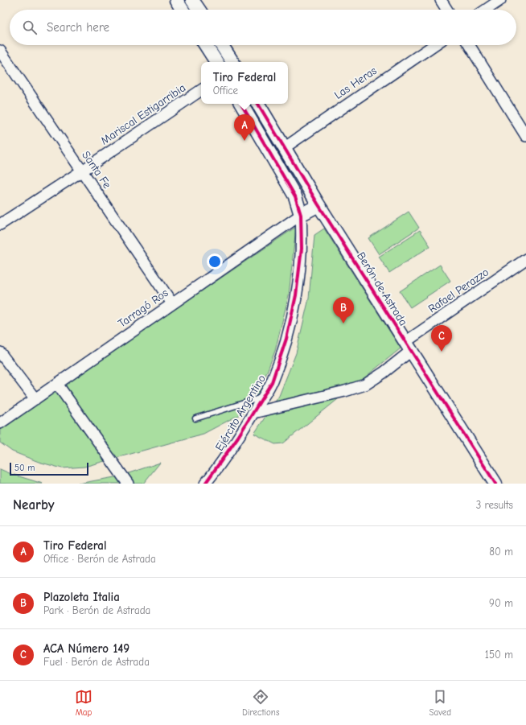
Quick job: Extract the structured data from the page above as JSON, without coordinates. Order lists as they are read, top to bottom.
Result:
{
  "streets": {
    "street": [
      "Las Heras",
      "Mariscal Estigarribia",
      "Santa Fe",
      "Berón de Astrada",
      "Rafael Perazzo",
      "Tarragó Ros",
      "Ejército Argentino"
    ]
  },
  "crossings": [
    ["Las Heras", "Berón de Astrada"],
    ["Mariscal Estigarribia", "Santa Fe"],
    ["Santa Fe", "Tarragó Ros"],
    ["Berón de Astrada", "Rafael Perazzo"],
    ["Rafael Perazzo", "Ejército Argentino"],
    ["Tarragó Ros", "Ejército Argentino"]
  ],
  "scale_bar": "50 m",
  "page": {
    "search": "Search here",
    "popup": ["Tiro Federal", "Office"],
    "pins": ["A", "B", "C"],
    "scale": "50 m",
    "heading": ["Nearby", "3 results"],
    "list": [
      {
        "mark": "A",
        "name": "Tiro Federal",
        "note": "Office · Berón de Astrada",
        "value": "80 m"
      },
      {
        "mark": "B",
        "name": "Plazoleta Italia",
        "note": "Park · Berón de Astrada",
        "value": "90 m"
      },
      {
        "mark": "C",
        "name": "ACA Número 149",
        "note": "Fuel · Berón de Astrada",
        "value": "150 m"
      }
    ],
    "nav": ["Map", "Directions", "Saved"]
  }
}
